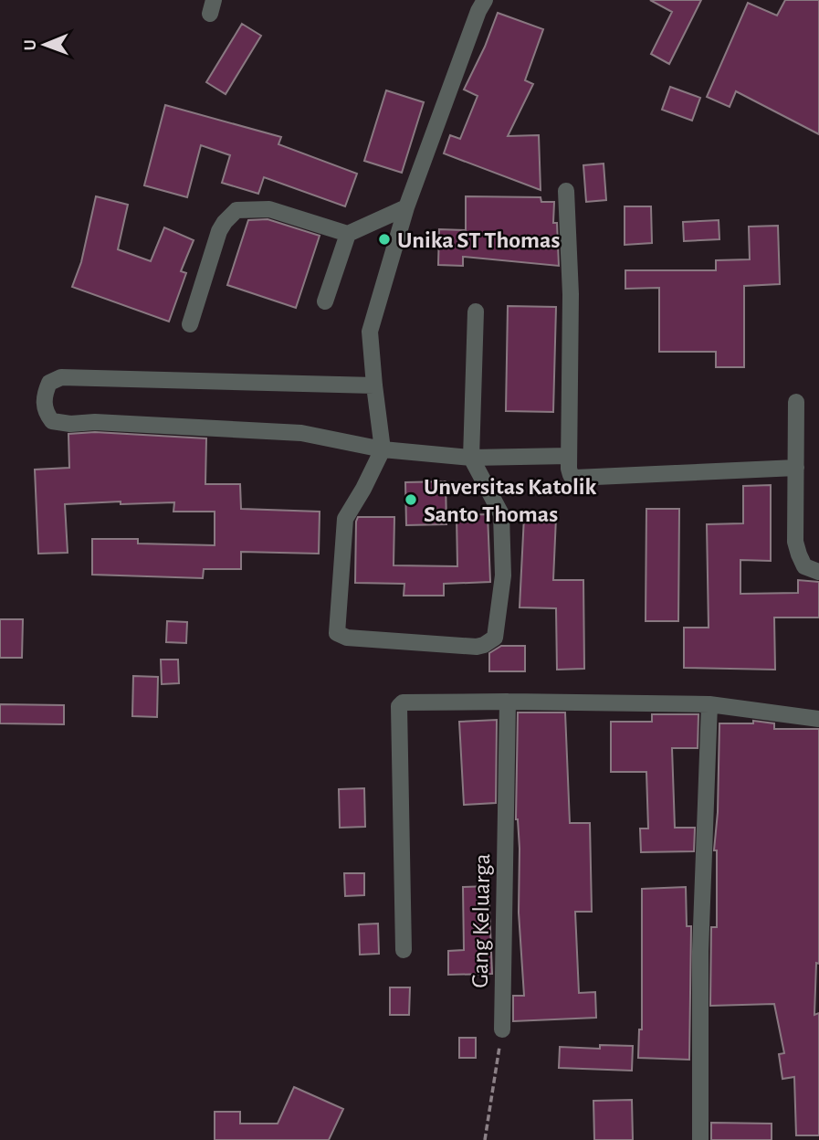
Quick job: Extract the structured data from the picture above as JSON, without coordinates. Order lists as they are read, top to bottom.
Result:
{
  "streets": {
    "street": ["Gang Keluarga"]
  },
  "places": ["Unika ST Thomas", "Unversitas Katolik Santo Thomas"],
  "north": "left"
}
